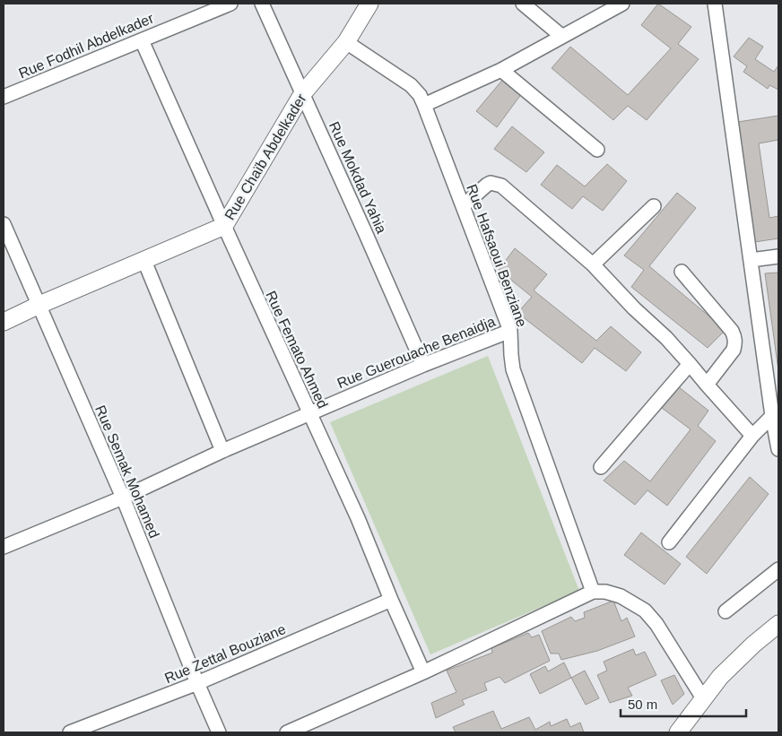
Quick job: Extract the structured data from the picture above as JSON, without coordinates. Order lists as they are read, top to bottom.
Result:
{
  "streets": {
    "street": [
      "Rue Fodhil Abdelkader",
      "Rue Chaïb Abdelkader",
      "Rue Mokdad Yahia",
      "Rue Hafsaoui Benziane",
      "Rue Femato Ahmed",
      "Rue Guerouache Benaidja",
      "Rue Semak Mohamed",
      "Rue Zettal Bouziane"
    ]
  },
  "crossings": [
    ["Rue Fodhil Abdelkader", "Rue Femato Ahmed"],
    ["Rue Chaïb Abdelkader", "Rue Mokdad Yahia"],
    ["Rue Chaïb Abdelkader", "Rue Hafsaoui Benziane"],
    ["Rue Chaïb Abdelkader", "Rue Femato Ahmed"],
    ["Rue Chaïb Abdelkader", "Rue Semak Mohamed"],
    ["Rue Mokdad Yahia", "Rue Guerouache Benaidja"],
    ["Rue Hafsaoui Benziane", "Rue Guerouache Benaidja"],
    ["Rue Femato Ahmed", "Rue Guerouache Benaidja"],
    ["Rue Femato Ahmed", "Rue Zettal Bouziane"],
    ["Rue Guerouache Benaidja", "Rue Semak Mohamed"],
    ["Rue Semak Mohamed", "Rue Zettal Bouziane"]
  ],
  "scale_bar": "50 m"
}
